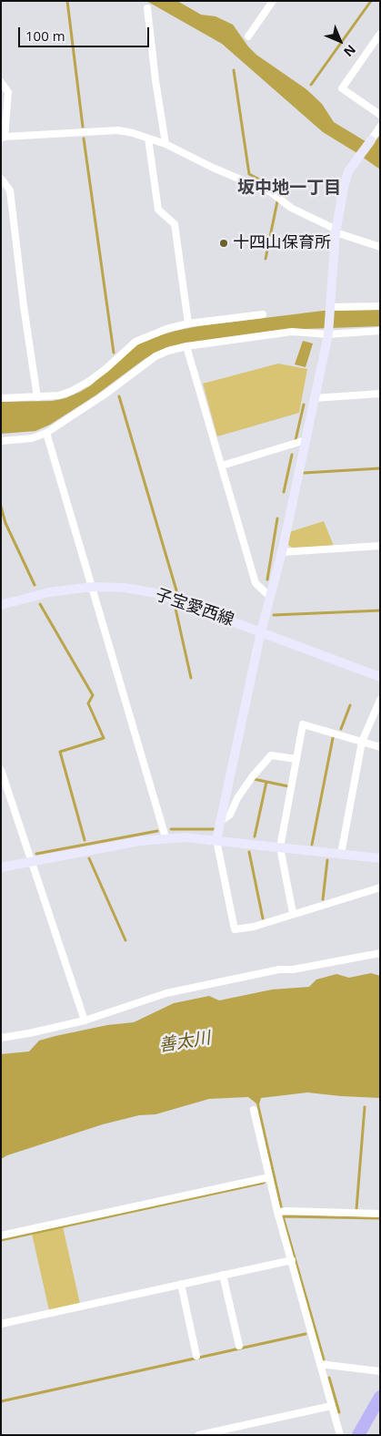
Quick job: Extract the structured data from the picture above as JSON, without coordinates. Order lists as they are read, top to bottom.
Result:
{
  "streets": {
    "street": ["子宝愛西線"]
  },
  "districts": ["坂中地一丁目"],
  "water": ["善太川"],
  "places": ["十四山保育所"],
  "scale_bar": "100 m",
  "north": "bottom right"
}
